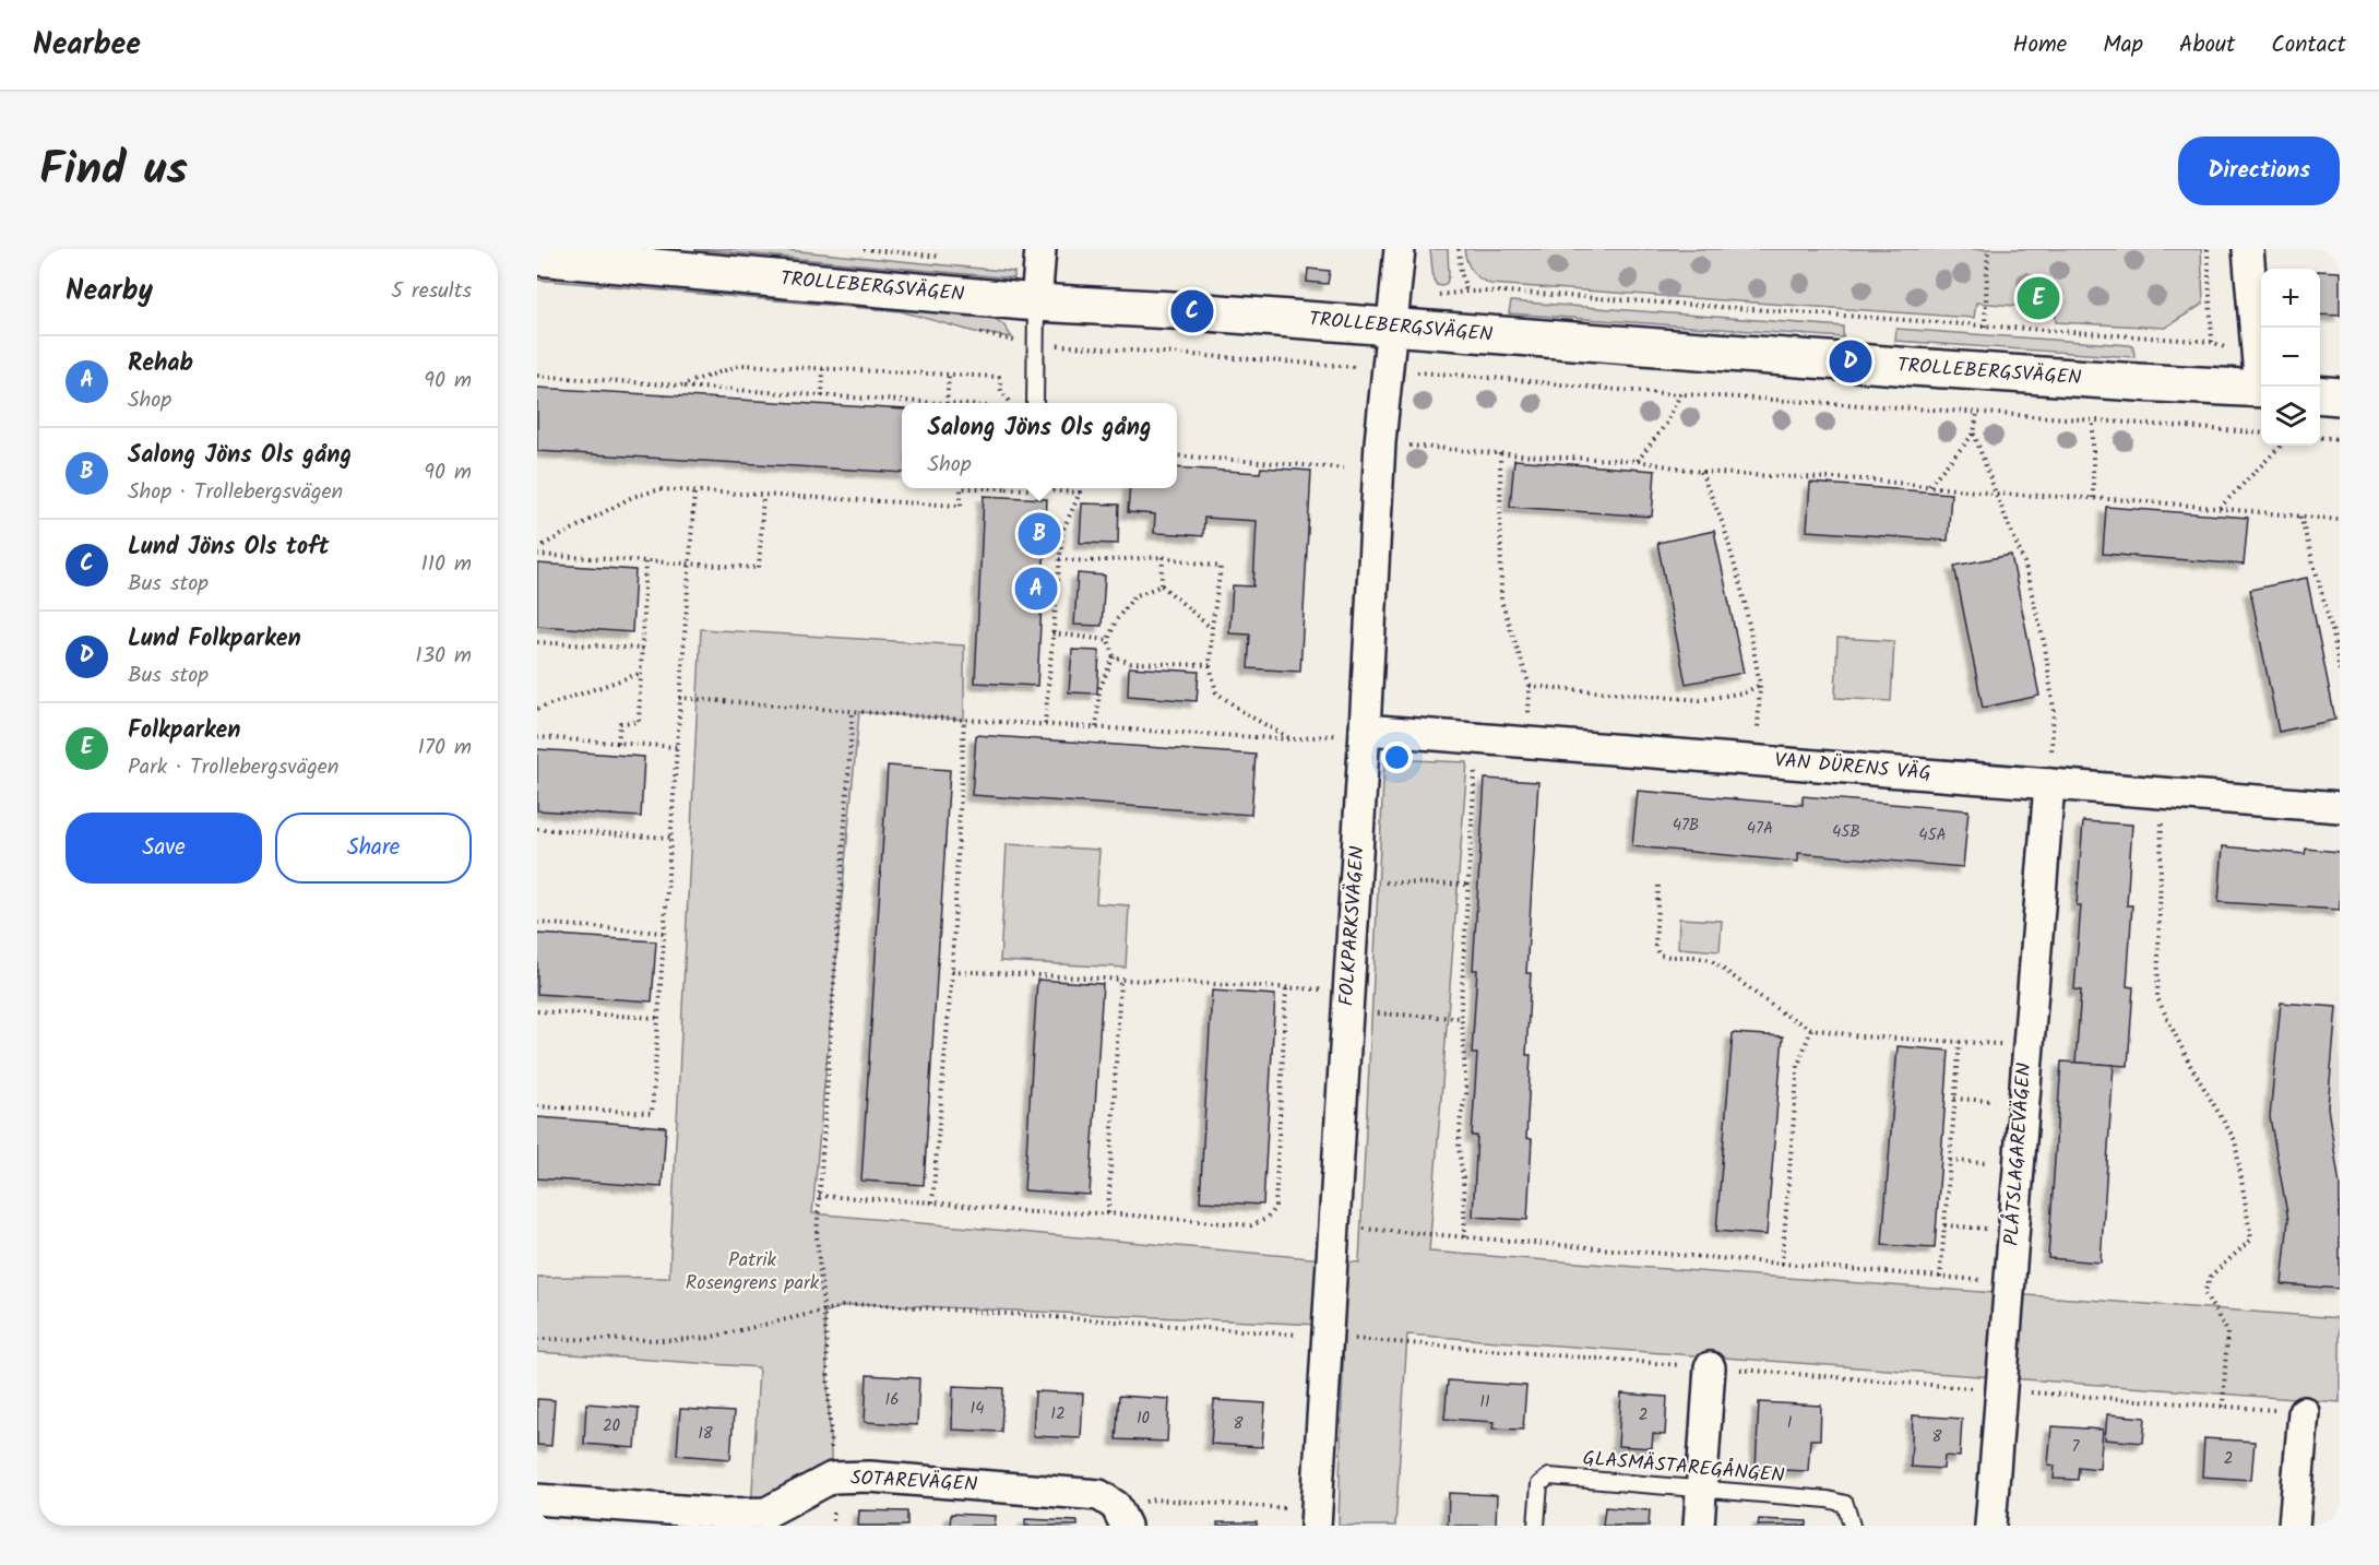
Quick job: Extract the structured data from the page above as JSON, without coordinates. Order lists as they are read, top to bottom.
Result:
{
  "streets": {
    "street": [
      "TROLLEBERGSVÄGEN",
      "VAN DÜRENS VÄG",
      "FOLKPARKSVÄGEN",
      "PLÅTSLAGAREVÄGEN",
      "SOTAREVÄGEN"
    ],
    "lane": ["GLASMÄSTAREGÅNGEN"]
  },
  "crossings": [
    ["TROLLEBERGSVÄGEN", "FOLKPARKSVÄGEN"],
    ["VAN DÜRENS VÄG", "FOLKPARKSVÄGEN"],
    ["VAN DÜRENS VÄG", "PLÅTSLAGAREVÄGEN"]
  ],
  "parks": ["Patrik Rosengrens park"],
  "house_numbers": [
    "47B",
    "47A",
    "45B",
    "45A",
    "16",
    "11",
    "14",
    "12",
    "2",
    "10",
    "1",
    "8",
    "20",
    "18",
    "8",
    "7",
    "2"
  ],
  "page": {
    "header": "Nearbee",
    "nav": [
      "Home",
      "Map",
      "About",
      "Contact"
    ],
    "title": "Find us",
    "buttons": [
      "Directions",
      ["Save", "Share"]
    ],
    "heading": ["Nearby", "5 results"],
    "map_buttons": ["+", "−"],
    "pins": [
      "E",
      "C",
      "D",
      "B",
      "A"
    ],
    "list": [
      {
        "mark": "A",
        "name": "Rehab",
        "note": "Shop",
        "value": "90 m"
      },
      {
        "mark": "B",
        "name": "Salong Jöns Ols gång",
        "note": "Shop · Trollebergsvägen",
        "value": "90 m"
      },
      {
        "mark": "C",
        "name": "Lund Jöns Ols toft",
        "note": "Bus stop",
        "value": "110 m"
      },
      {
        "mark": "D",
        "name": "Lund Folkparken",
        "note": "Bus stop",
        "value": "130 m"
      },
      {
        "mark": "E",
        "name": "Folkparken",
        "note": "Park · Trollebergsvägen",
        "value": "170 m"
      }
    ],
    "popup": ["Salong Jöns Ols gång", "Shop"]
  }
}
